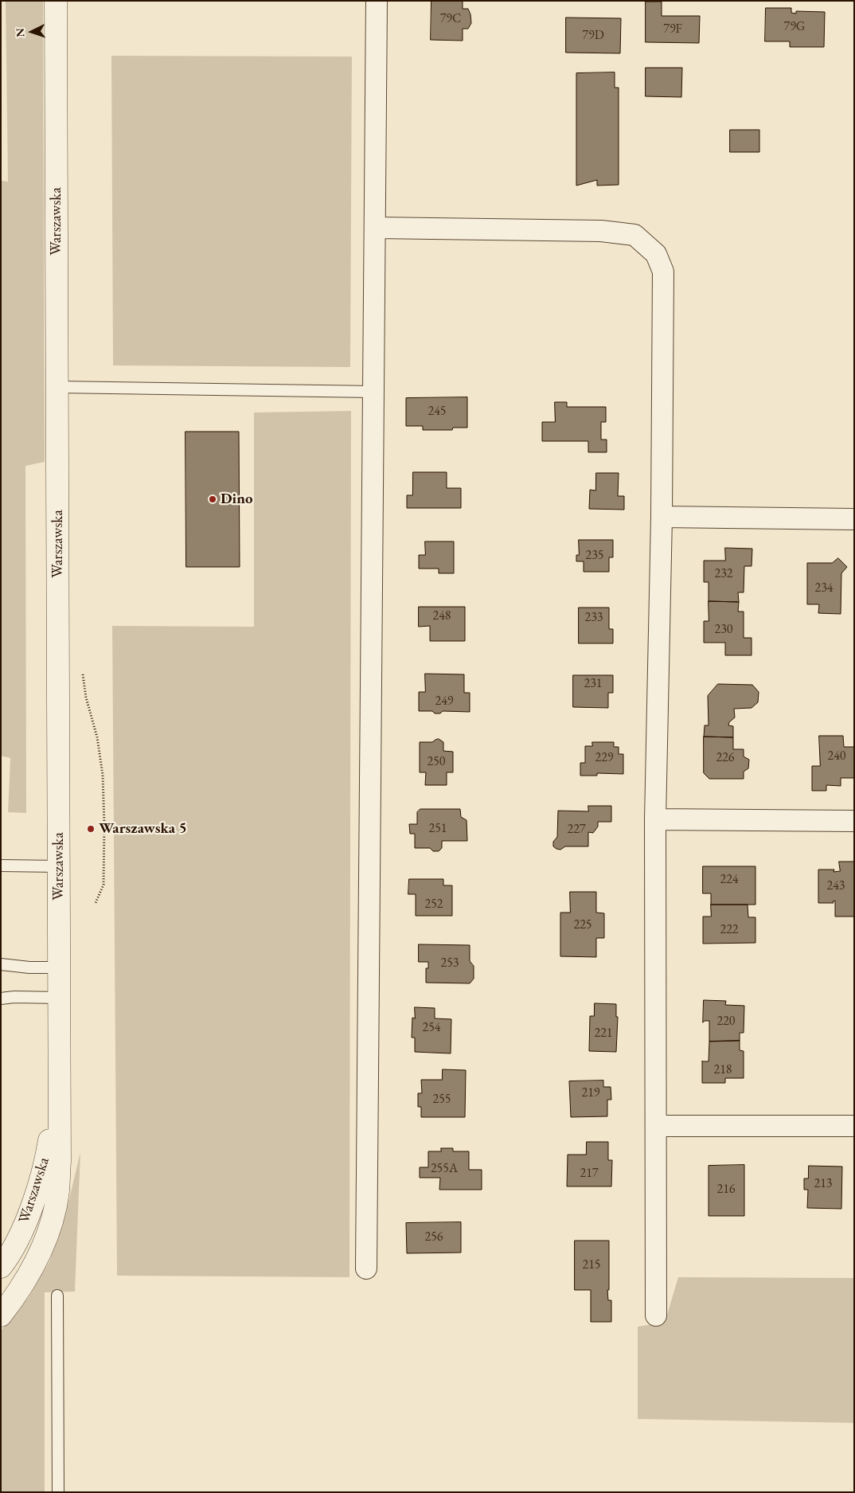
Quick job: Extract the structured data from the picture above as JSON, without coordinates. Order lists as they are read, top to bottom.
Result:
{
  "streets": {
    "street": ["Warszawska"]
  },
  "places": ["Dino", "Warszawska 5"],
  "house_numbers": [
    "79C",
    "79G",
    "79F",
    "79D",
    "245",
    "235",
    "232",
    "234",
    "248",
    "233",
    "230",
    "231",
    "249",
    "240",
    "229",
    "226",
    "250",
    "251",
    "227",
    "224",
    "243",
    "252",
    "225",
    "222",
    "253",
    "220",
    "254",
    "221",
    "218",
    "219",
    "255",
    "255A",
    "217",
    "213",
    "216",
    "256",
    "215"
  ],
  "north": "left"
}
